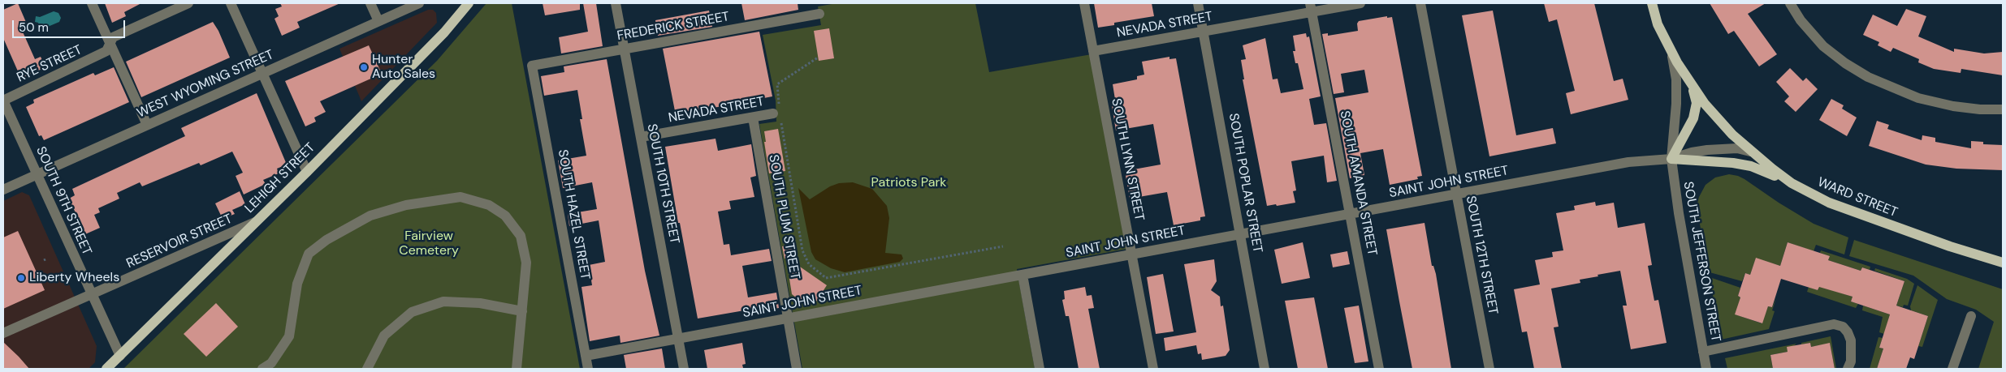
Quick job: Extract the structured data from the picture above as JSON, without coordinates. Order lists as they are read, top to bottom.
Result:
{
  "streets": {
    "main road": ["LEHIGH STREET", "WARD STREET"],
    "street": [
      "NEVADA STREET",
      "FREDERICK STREET",
      "RYE STREET",
      "WEST WYOMING STREET",
      "SOUTH LYNN STREET",
      "SAINT JOHN STREET",
      "SOUTH POPLAR STREET",
      "SOUTH AMANDA STREET",
      "SOUTH 10TH STREET",
      "SOUTH 9TH STREET",
      "SOUTH HAZEL STREET",
      "SOUTH PLUM STREET",
      "RESERVOIR STREET",
      "SOUTH 12TH STREET",
      "SOUTH JEFFERSON STREET"
    ]
  },
  "crossings": [
    ["NEVADA STREET", "SOUTH LYNN STREET"],
    ["NEVADA STREET", "SOUTH POPLAR STREET"],
    ["NEVADA STREET", "SOUTH AMANDA STREET"],
    ["NEVADA STREET", "SOUTH 10TH STREET"],
    ["NEVADA STREET", "SOUTH PLUM STREET"],
    ["FREDERICK STREET", "SOUTH 10TH STREET"],
    ["FREDERICK STREET", "SOUTH HAZEL STREET"],
    ["RYE STREET", "SOUTH 9TH STREET"],
    ["WEST WYOMING STREET", "SOUTH 9TH STREET"],
    ["SOUTH LYNN STREET", "SAINT JOHN STREET"],
    ["LEHIGH STREET", "SOUTH 9TH STREET"],
    ["LEHIGH STREET", "RESERVOIR STREET"],
    ["SAINT JOHN STREET", "SOUTH POPLAR STREET"],
    ["SAINT JOHN STREET", "SOUTH AMANDA STREET"],
    ["SAINT JOHN STREET", "SOUTH 10TH STREET"],
    ["SAINT JOHN STREET", "WARD STREET"],
    ["SAINT JOHN STREET", "SOUTH HAZEL STREET"],
    ["SAINT JOHN STREET", "SOUTH PLUM STREET"],
    ["SAINT JOHN STREET", "SOUTH 12TH STREET"],
    ["SAINT JOHN STREET", "SOUTH JEFFERSON STREET"],
    ["SOUTH 9TH STREET", "RESERVOIR STREET"]
  ],
  "parks": ["Patriots Park", "Fairview Cemetery"],
  "places": ["Hunter Auto Sales", "Liberty Wheels"],
  "scale_bar": "50 m"
}
